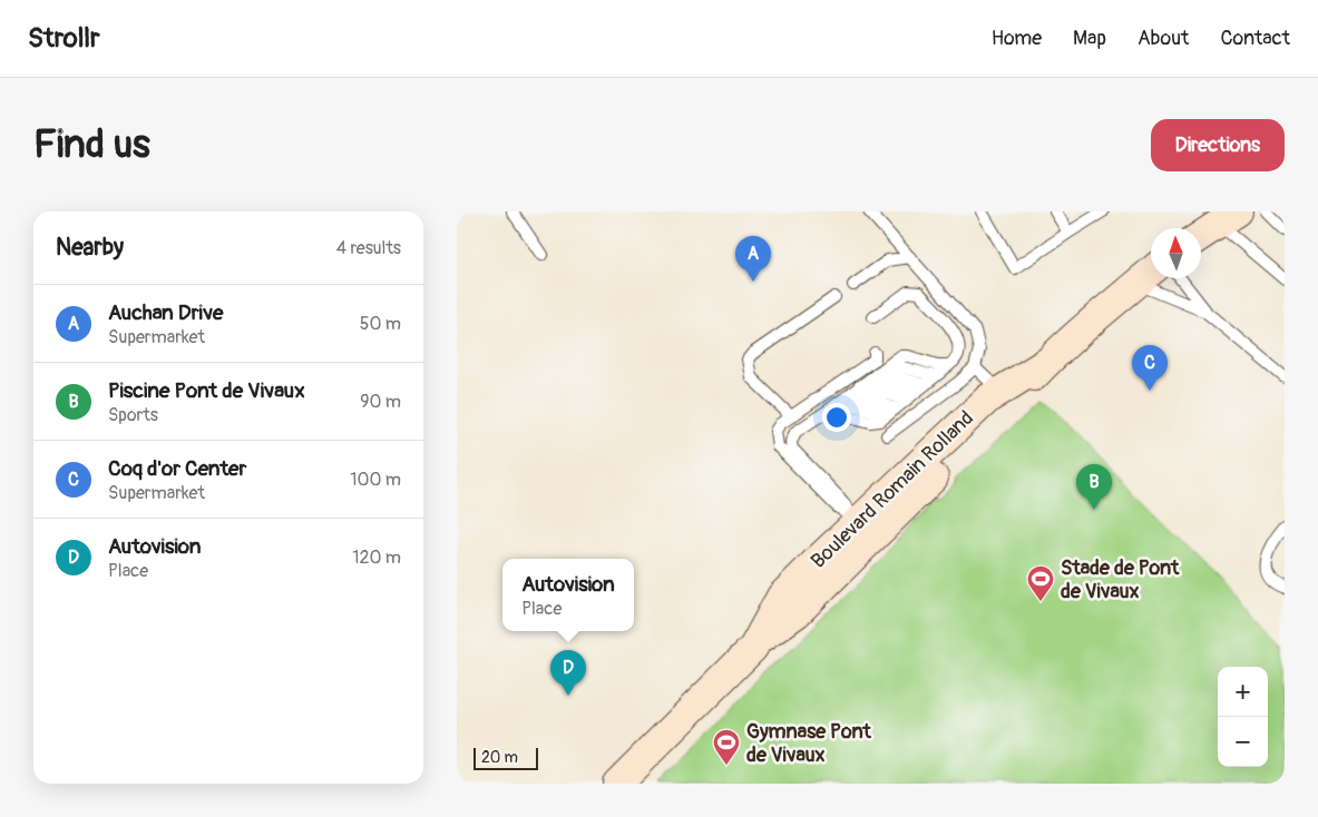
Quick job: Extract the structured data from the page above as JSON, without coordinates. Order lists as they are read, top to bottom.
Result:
{
  "streets": {
    "main road": ["Boulevard Romain Rolland"]
  },
  "places": {
    "sports": ["Stade de Pont de Vivaux", "Gymnase Pont de Vivaux"]
  },
  "scale_bar": "20 m",
  "north": "top",
  "page": {
    "header": "Strollr",
    "nav": [
      "Home",
      "Map",
      "About",
      "Contact"
    ],
    "buttons": "Directions",
    "title": "Find us",
    "heading": ["Nearby", "4 results"],
    "pins": [
      "A",
      "C",
      "B",
      "D"
    ],
    "list": [
      {
        "mark": "A",
        "name": "Auchan Drive",
        "note": "Supermarket",
        "value": "50 m"
      },
      {
        "mark": "B",
        "name": "Piscine Pont de Vivaux",
        "note": "Sports",
        "value": "90 m"
      },
      {
        "mark": "C",
        "name": "Coq d'or Center",
        "note": "Supermarket",
        "value": "100 m"
      },
      {
        "mark": "D",
        "name": "Autovision",
        "note": "Place",
        "value": "120 m"
      }
    ],
    "popup": ["Autovision", "Place"],
    "map_buttons": ["+", "−"],
    "scale": "20 m"
  }
}
